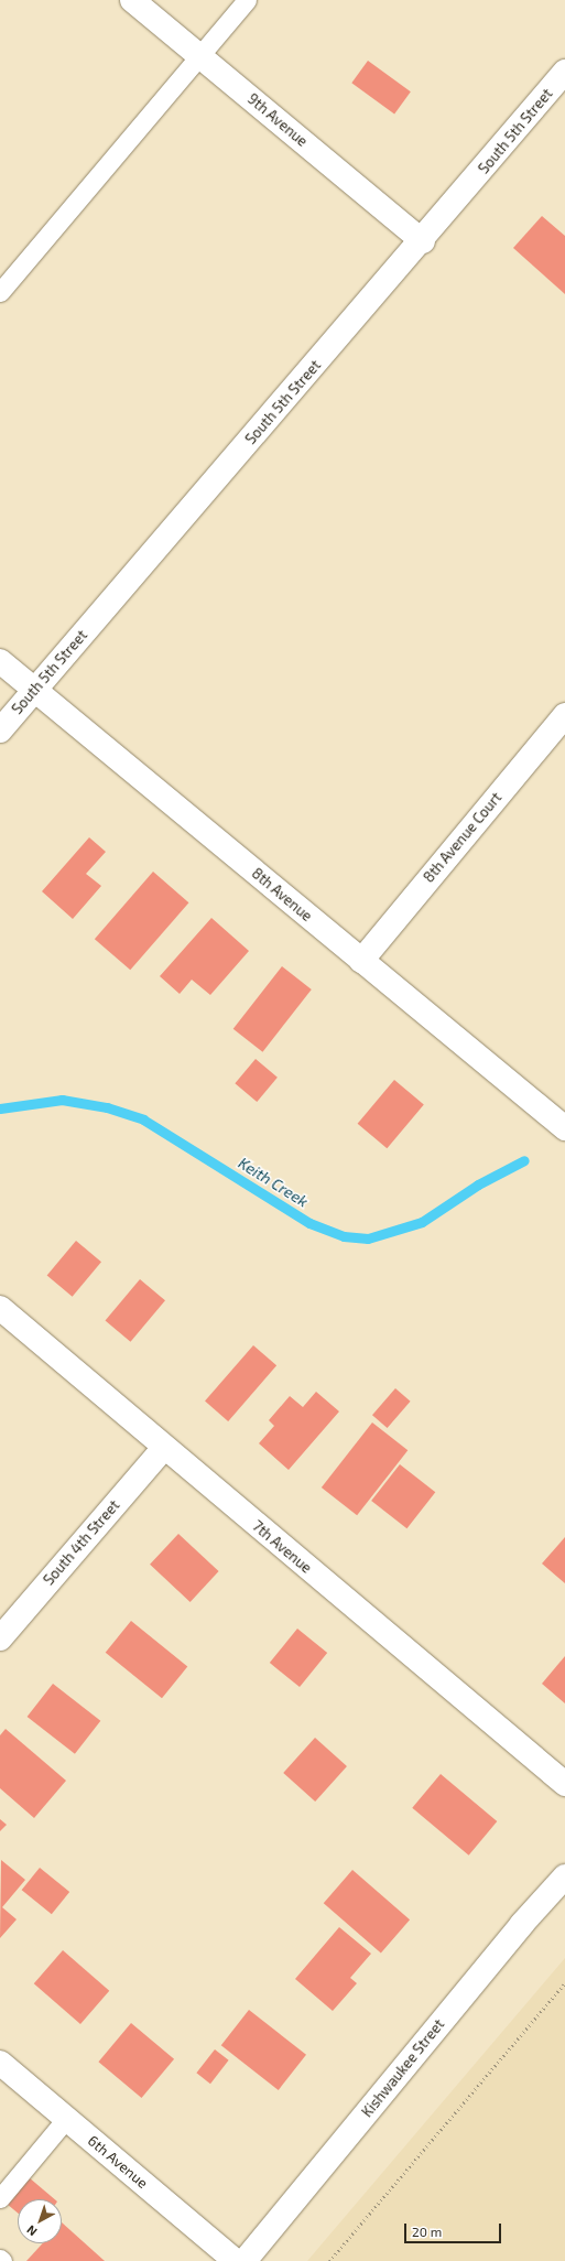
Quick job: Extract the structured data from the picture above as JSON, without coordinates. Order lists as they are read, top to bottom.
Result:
{
  "streets": {
    "street": [
      "9th Avenue",
      "South 5th Street",
      "8th Avenue Court",
      "8th Avenue",
      "South 4th Street",
      "7th Avenue",
      "Kishwaukee Street",
      "6th Avenue"
    ]
  },
  "crossings": [
    ["9th Avenue", "South 5th Street"],
    ["South 5th Street", "8th Avenue"],
    ["8th Avenue Court", "8th Avenue"],
    ["South 4th Street", "7th Avenue"]
  ],
  "water": ["Keith Creek"],
  "scale_bar": "20 m",
  "north": "bottom left"
}
